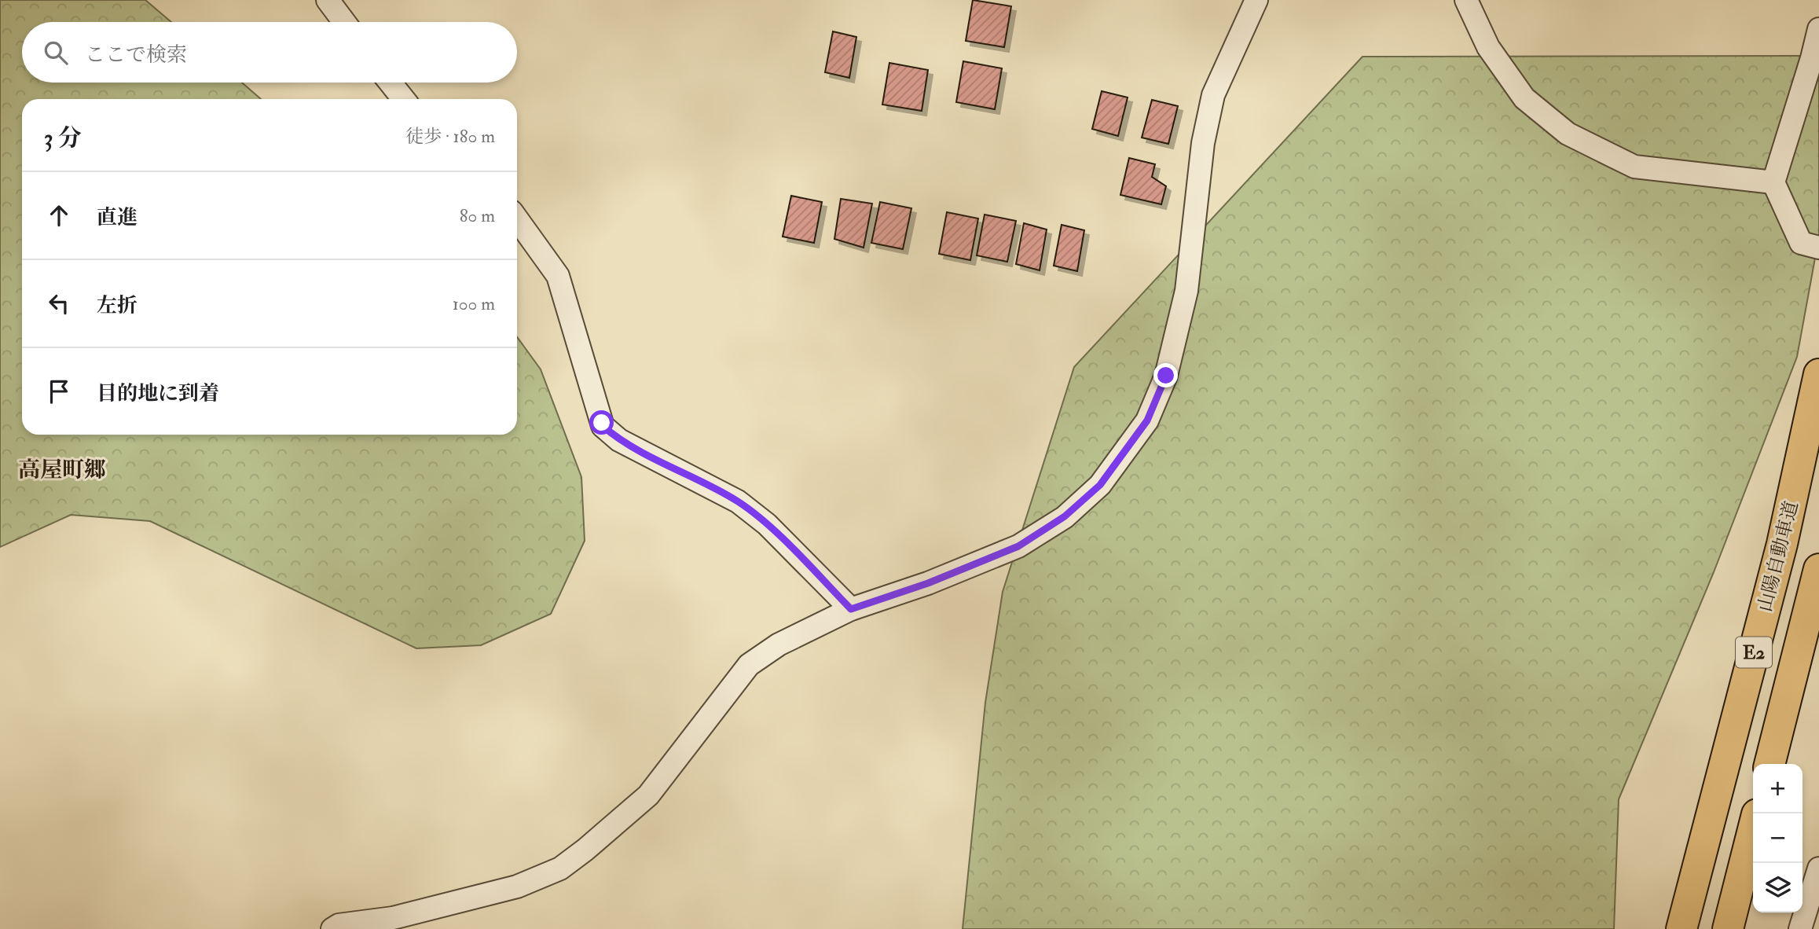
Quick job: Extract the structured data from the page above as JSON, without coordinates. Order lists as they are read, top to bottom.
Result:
{
  "streets": {
    "highway": ["山陽自動車道", "E2"]
  },
  "districts": ["高屋町郷"],
  "page": {
    "search": "ここで検索",
    "heading": ["3 分", "徒歩 · 180 m"],
    "list": [
      ["直進", "80 m"],
      ["左折", "100 m"],
      "目的地に到着"
    ],
    "map_buttons": ["+", "−"]
  }
}
